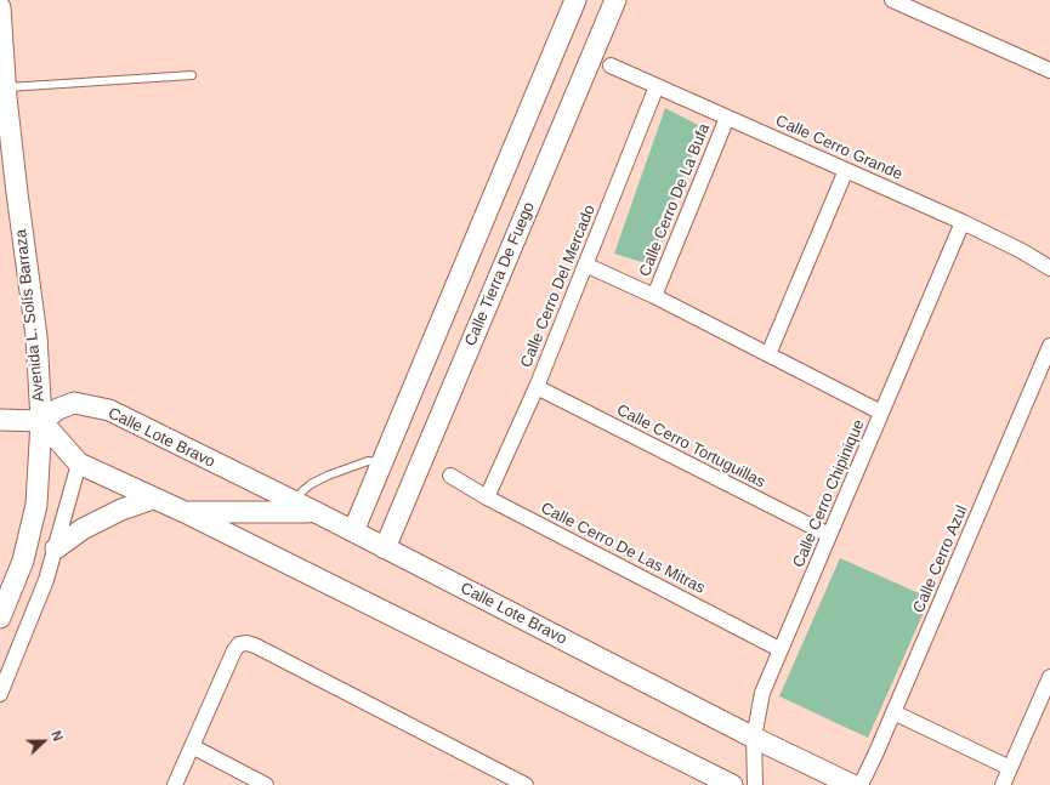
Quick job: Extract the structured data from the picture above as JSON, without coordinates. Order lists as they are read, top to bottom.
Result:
{
  "streets": {
    "main road": ["Calle Tierra De Fuego", "Avenida L. Solís Barraza", "Calle Lote Bravo"],
    "street": [
      "Calle Cerro Grande",
      "Calle Cerro De La Bufa",
      "Calle Cerro Del Mercado",
      "Calle Cerro Tortuguillas",
      "Calle Cerro Chipinique",
      "Calle Cerro De Las Mitras",
      "Calle Cerro Azul"
    ]
  },
  "crossings": [
    ["Calle Cerro Grande", "Calle Cerro De La Bufa"],
    ["Calle Cerro Grande", "Calle Cerro Del Mercado"],
    ["Calle Cerro Grande", "Calle Cerro Chipinique"],
    ["Calle Tierra De Fuego", "Calle Lote Bravo"],
    ["Calle Cerro Del Mercado", "Calle Cerro Tortuguillas"],
    ["Calle Cerro Del Mercado", "Calle Cerro De Las Mitras"],
    ["Avenida L. Solís Barraza", "Calle Lote Bravo"],
    ["Calle Lote Bravo", "Calle Cerro Chipinique"],
    ["Calle Cerro Tortuguillas", "Calle Cerro Chipinique"],
    ["Calle Cerro Chipinique", "Calle Cerro De Las Mitras"]
  ],
  "north": "right"
}
